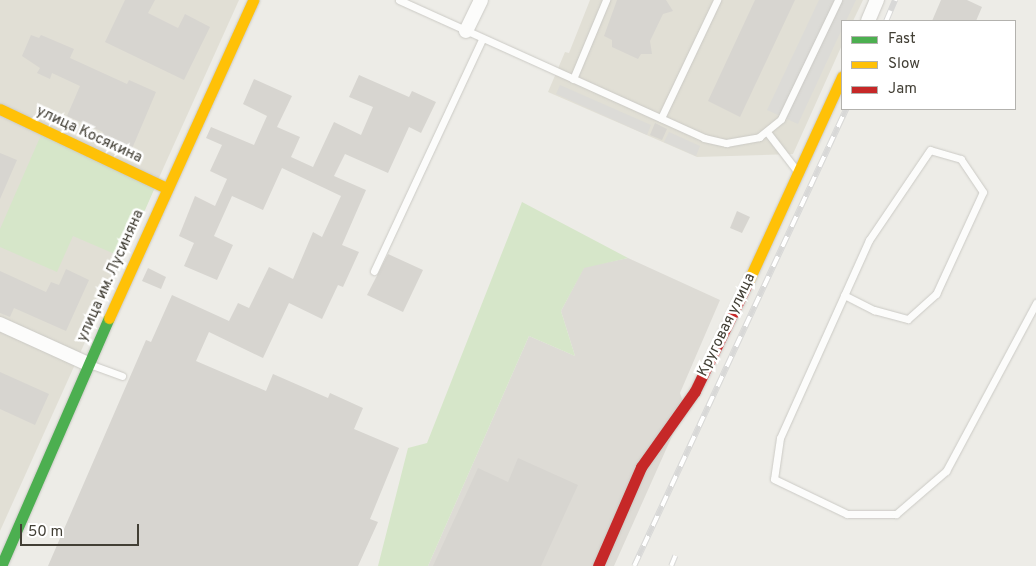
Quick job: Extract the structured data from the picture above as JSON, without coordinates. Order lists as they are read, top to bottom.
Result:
{
  "streets": {
    "street": ["улица Косякина", "улица им. Лусиняна", "Круговая улица"]
  },
  "crossings": [
    ["улица Косякина", "улица им. Лусиняна"]
  ],
  "legend": ["Fast", "Slow", "Jam"],
  "scale_bar": "50 m"
}
